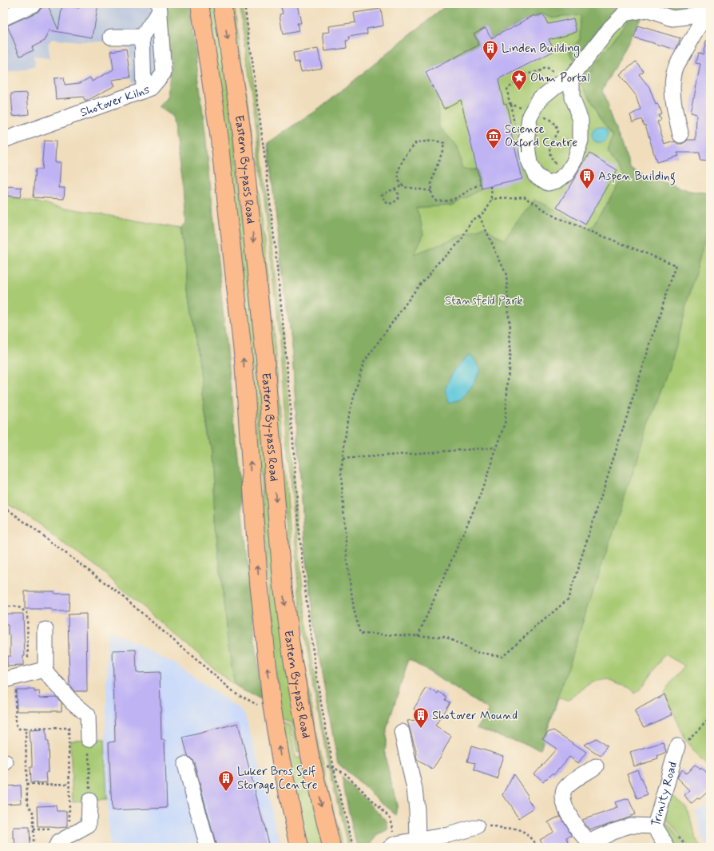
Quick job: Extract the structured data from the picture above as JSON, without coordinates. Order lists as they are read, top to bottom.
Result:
{
  "streets": {
    "highway": ["Eastern By-pass Road"],
    "street": ["Shotover Kilns", "Trinity Road"]
  },
  "parks": ["Stansfeld Park"],
  "places": {
    "building": [
      "Linden Building",
      "Aspen Building",
      "Shotover Mound",
      "Luker Bros Self Storage Centre"
    ],
    "place": ["Ohm Portal"],
    "museum": ["Science Oxford Centre"]
  }
}
